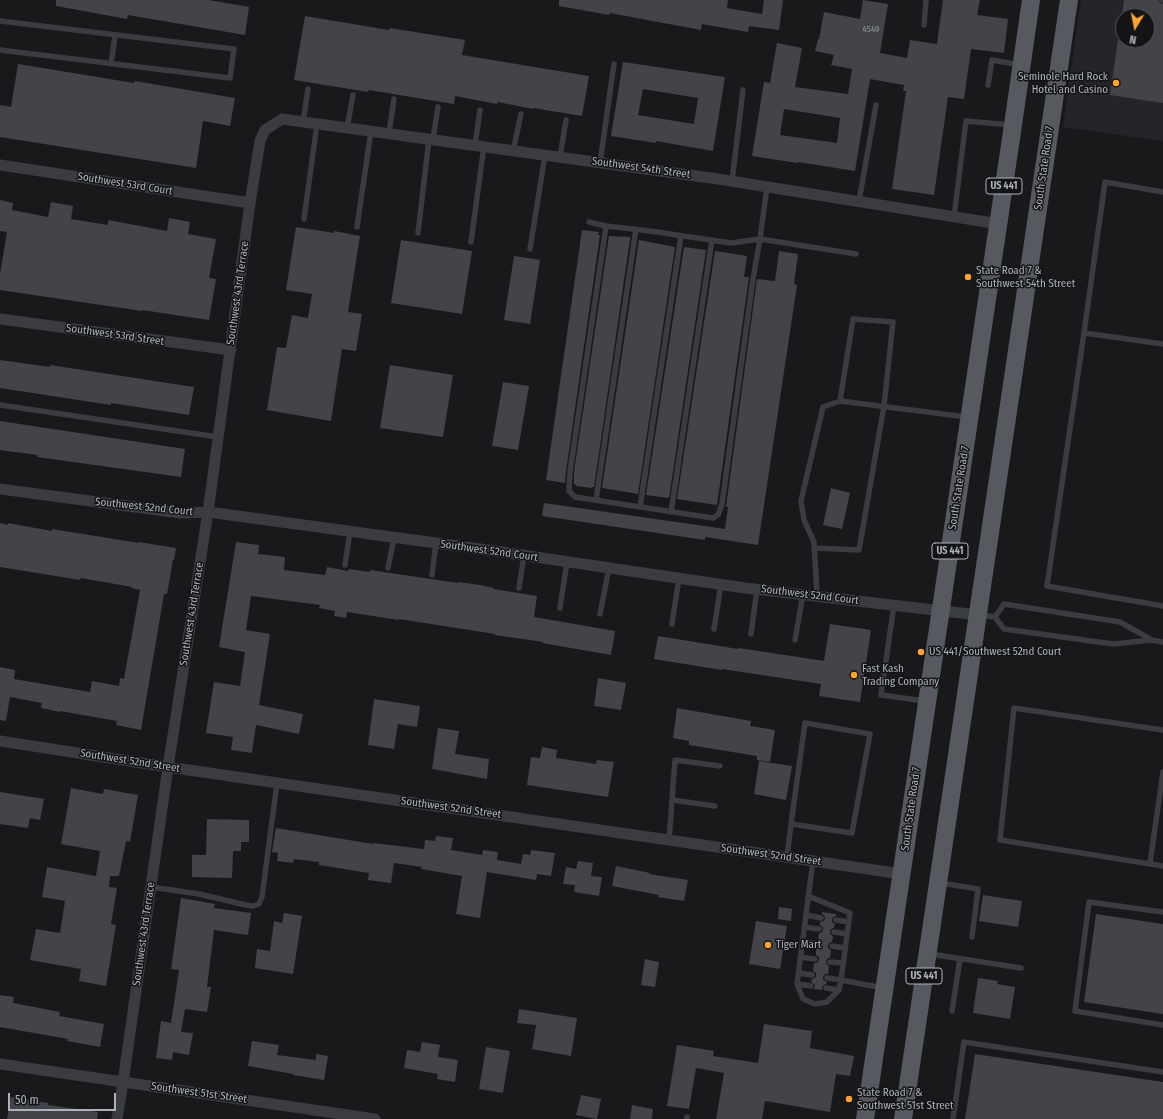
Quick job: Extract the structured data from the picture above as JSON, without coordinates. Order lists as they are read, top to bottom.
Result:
{
  "streets": {
    "main road": ["South State Road 7", "US 441"],
    "street": [
      "Southwest 54th Street",
      "Southwest 53rd Court",
      "Southwest 43rd Terrace",
      "Southwest 53rd Street",
      "Southwest 52nd Court",
      "Southwest 52nd Street",
      "Southwest 51st Street"
    ]
  },
  "crossings": [
    ["Southwest 54th Street", "South State Road 7"],
    ["Southwest 54th Street", "Southwest 43rd Terrace"],
    ["South State Road 7", "Southwest 52nd Court"],
    ["South State Road 7", "Southwest 52nd Street"],
    ["Southwest 53rd Court", "Southwest 43rd Terrace"],
    ["Southwest 43rd Terrace", "Southwest 53rd Street"],
    ["Southwest 43rd Terrace", "Southwest 52nd Court"],
    ["Southwest 43rd Terrace", "Southwest 52nd Street"],
    ["Southwest 43rd Terrace", "Southwest 51st Street"]
  ],
  "places": [
    "Seminole Hard Rock Hotel and Casino",
    "State Road 7 & Southwest 54th Street",
    "US 441/Southwest 52nd Court",
    "Fast Kash Trading Company",
    "Tiger Mart",
    "State Road 7 & Southwest 51st Street"
  ],
  "house_numbers": ["4549"],
  "scale_bar": "50 m",
  "north": "bottom"
}
